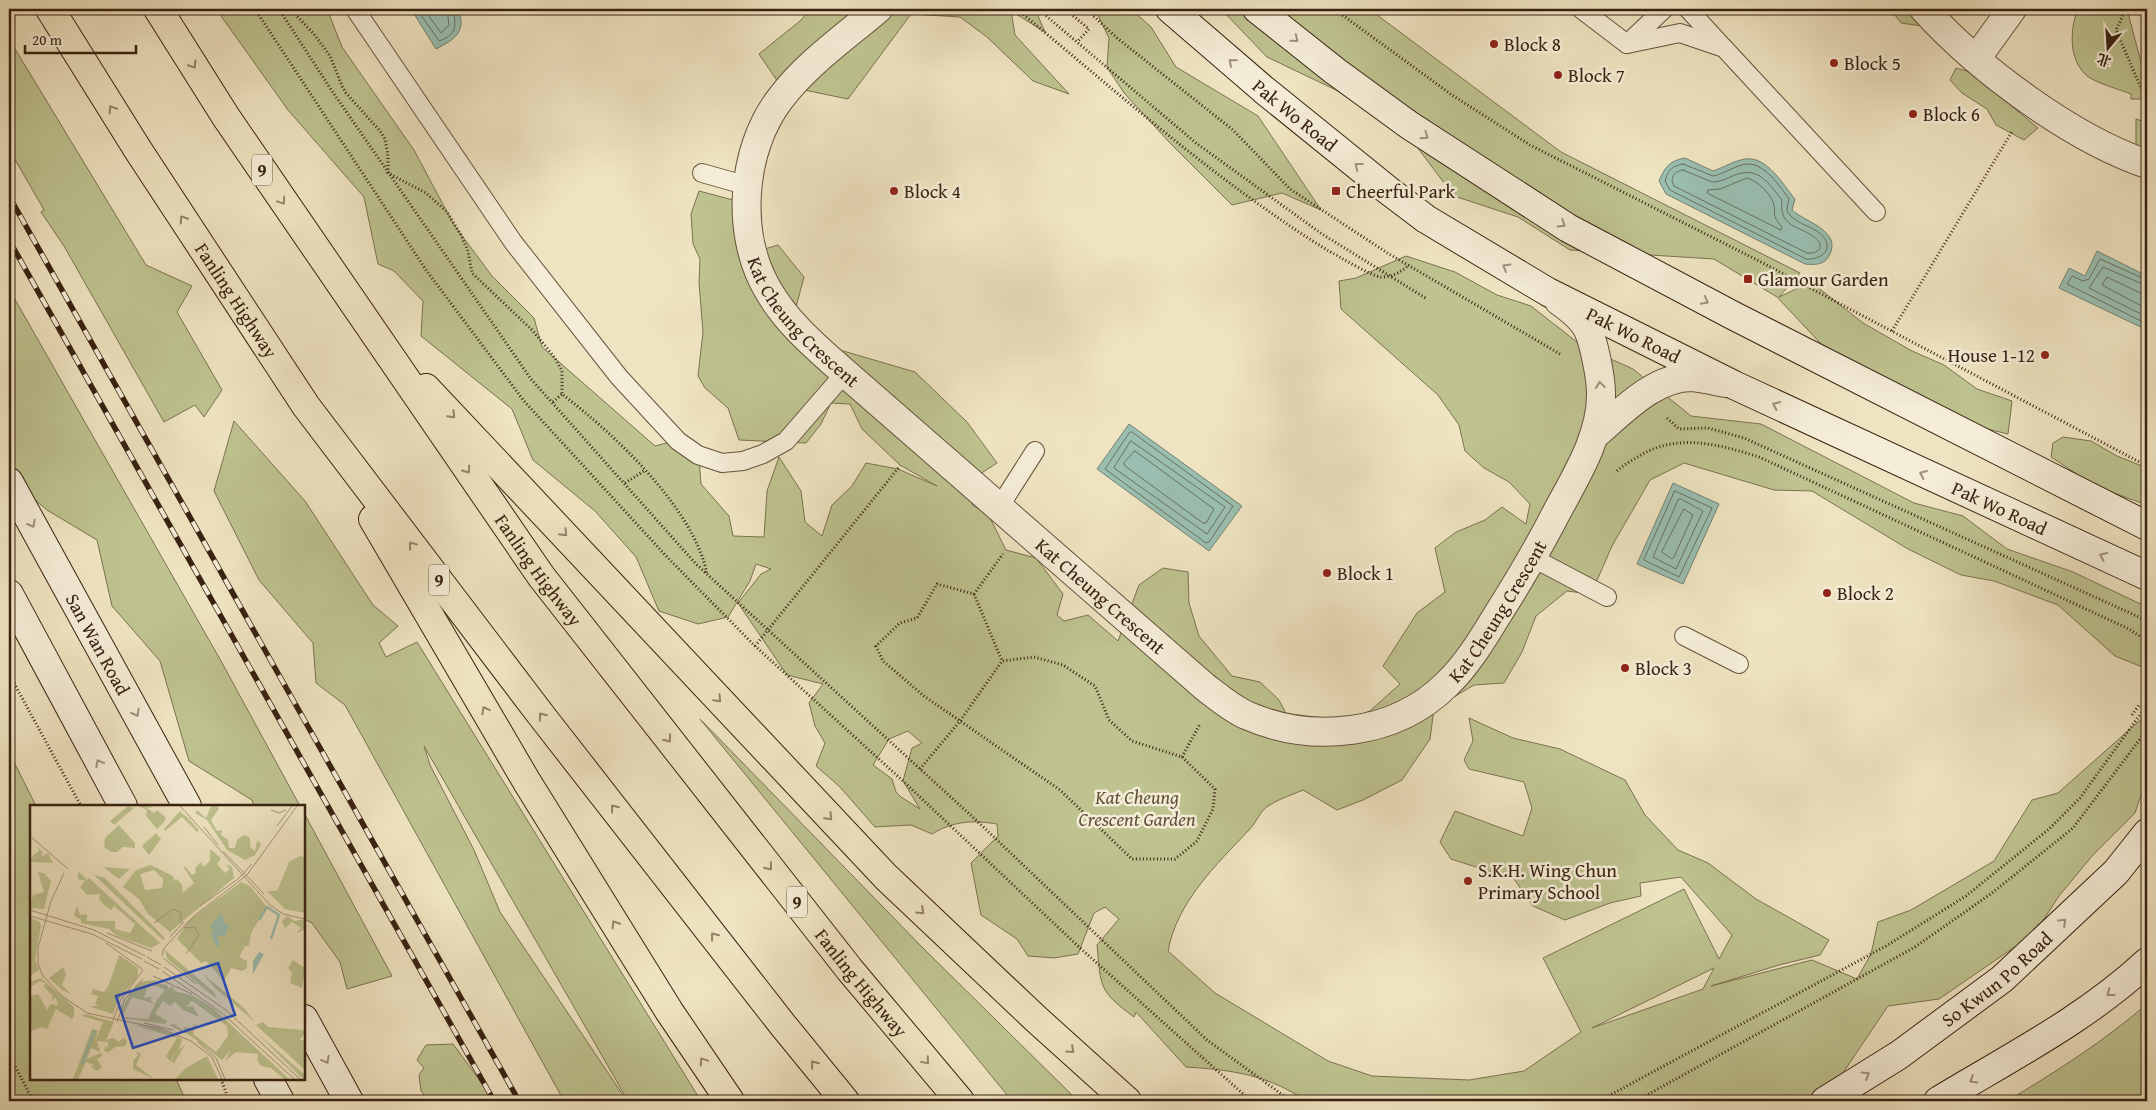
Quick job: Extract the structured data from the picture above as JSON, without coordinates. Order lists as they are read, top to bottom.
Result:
{
  "streets": {
    "highway": ["9", "Fanling Highway"],
    "street": [
      "Pak Wo Road",
      "Kat Cheung Crescent",
      "San Wan Road",
      "So Kwun Po Road"
    ]
  },
  "crossings": [
    ["Pak Wo Road", "Kat Cheung Crescent"]
  ],
  "parks": ["Kat Cheung Crescent Garden"],
  "places": {
    "other": [
      "Block 8",
      "Block 5",
      "Block 7",
      "Block 6",
      "Block 4",
      "House 1-12",
      "Block 1",
      "Block 2",
      "Block 3",
      "S.K.H. Wing Chun Primary School"
    ],
    "transit": ["Cheerful Park", "Glamour Garden"]
  },
  "scale_bar": "20 m",
  "north": "bottom"
}
